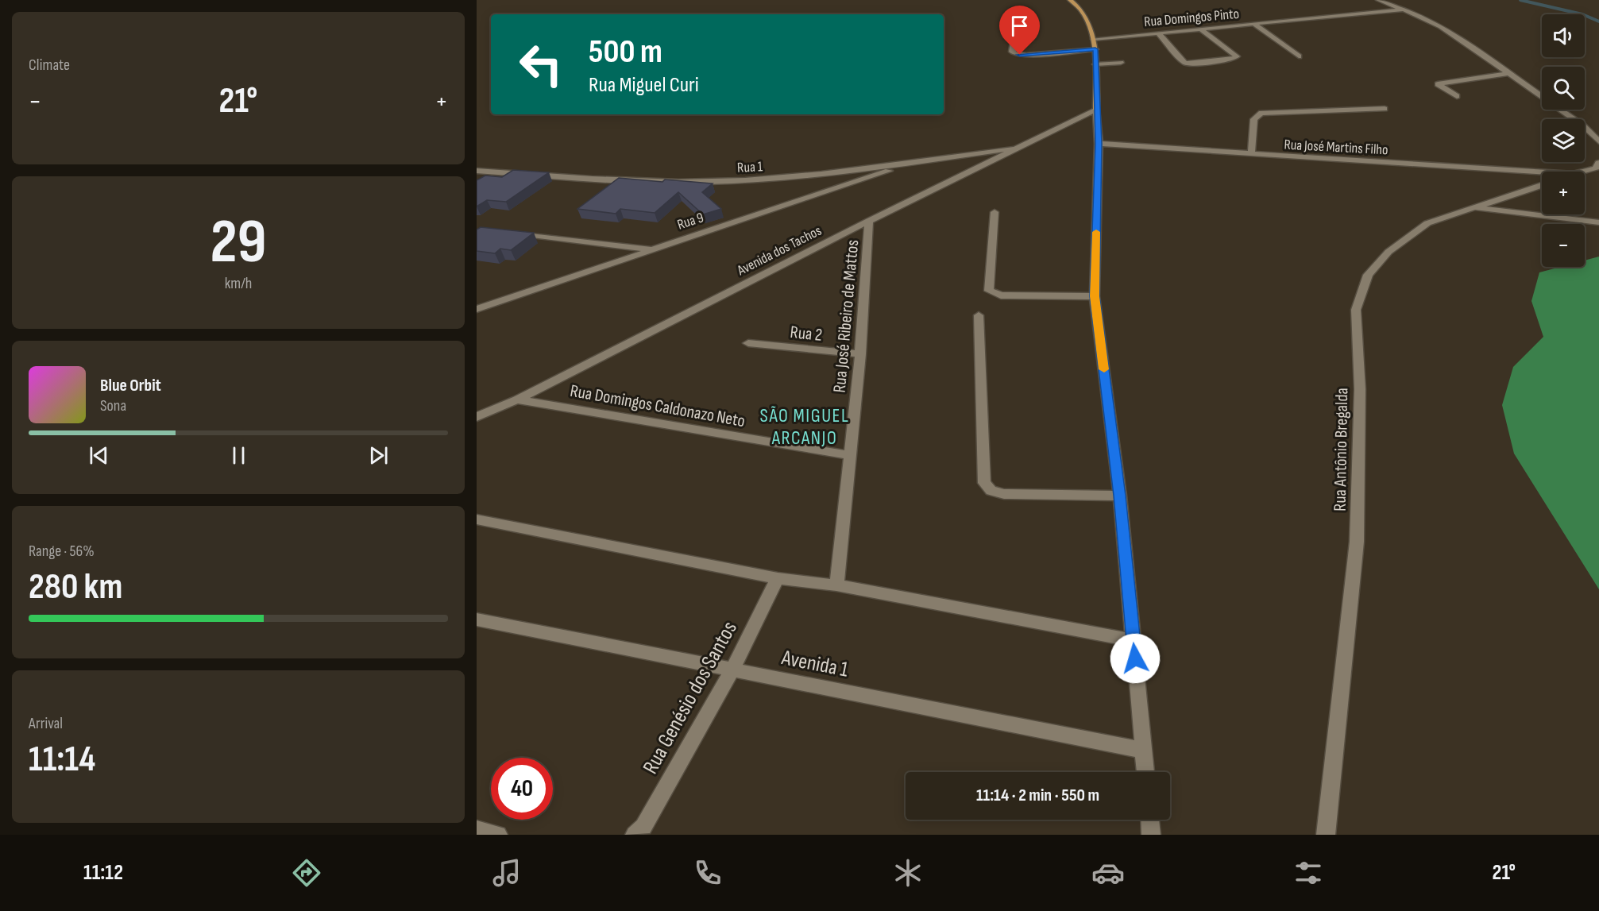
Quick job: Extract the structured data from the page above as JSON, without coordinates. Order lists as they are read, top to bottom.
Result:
{
  "streets": {
    "street": [
      "Rua Domingos Pinto",
      "Rua José Martins Filho",
      "Rua 1",
      "Rua 9",
      "Avenida dos Tachos",
      "Rua José Ribeiro de Mattos",
      "Rua 2",
      "Rua Domingos Caldonazo Neto",
      "Rua Antônio Bregalda",
      "Avenida 1",
      "Rua Genésio dos Santos"
    ]
  },
  "crossings": [
    ["Rua 1", "Rua 9"],
    ["Rua 1", "Avenida dos Tachos"],
    ["Avenida dos Tachos", "Rua José Ribeiro de Mattos"],
    ["Avenida dos Tachos", "Rua Domingos Caldonazo Neto"],
    ["Rua José Ribeiro de Mattos", "Rua 2"],
    ["Rua José Ribeiro de Mattos", "Rua Domingos Caldonazo Neto"],
    ["Avenida 1", "Rua Genésio dos Santos"]
  ],
  "districts": ["SÃO MIGUEL ARCANJO"],
  "page": {
    "tile": [
      "Climate",
      ["29", "km/h"],
      ["Range · 56%", "280 km"],
      ["Arrival", "11:14"]
    ],
    "map_buttons": ["+", "−"],
    "turn": ["500 m", "Rua Miguel Curi"],
    "heat": ["−", "21°", "+"],
    "song": ["Blue Orbit", "Sona"],
    "limit": "40",
    "trip": "11:14 · 2 min · 550 m",
    "tabs": ["11:12", "21°"]
  }
}
